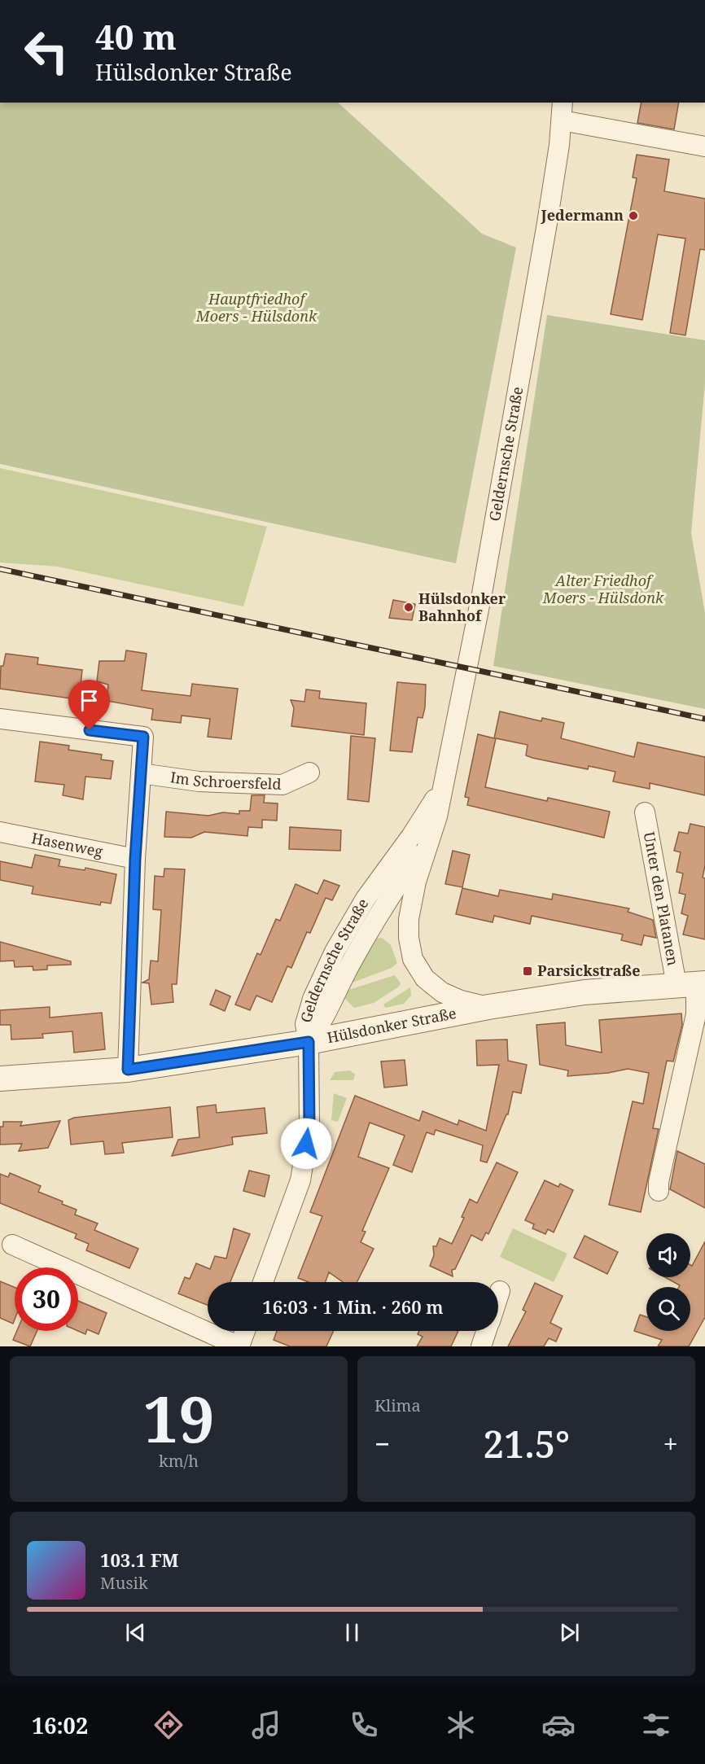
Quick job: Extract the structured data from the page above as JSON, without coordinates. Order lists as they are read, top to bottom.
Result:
{
  "streets": {
    "street": [
      "Geldernsche Straße",
      "Im Schroersfeld",
      "Hasenweg",
      "Unter den Platanen",
      "Hülsdonker Straße"
    ]
  },
  "crossings": [
    ["Geldernsche Straße", "Hülsdonker Straße"],
    ["Unter den Platanen", "Hülsdonker Straße"]
  ],
  "parks": ["Hauptfriedhof Moers - Hülsdonk", "Alter Friedhof Moers - Hülsdonk"],
  "places": {
    "other": ["Jedermann", "Hülsdonker Bahnhof"],
    "transit": ["Parsickstraße"]
  },
  "page": {
    "turn": ["40 m", "Hülsdonker Straße"],
    "limit": "30",
    "trip": "16:03 · 1 Min. · 260 m",
    "tile": [
      ["19", "km/h"],
      "Klima"
    ],
    "heat": ["−", "21.5°", "+"],
    "song": ["103.1 FM", "Musik"],
    "tabs": "16:02"
  }
}
